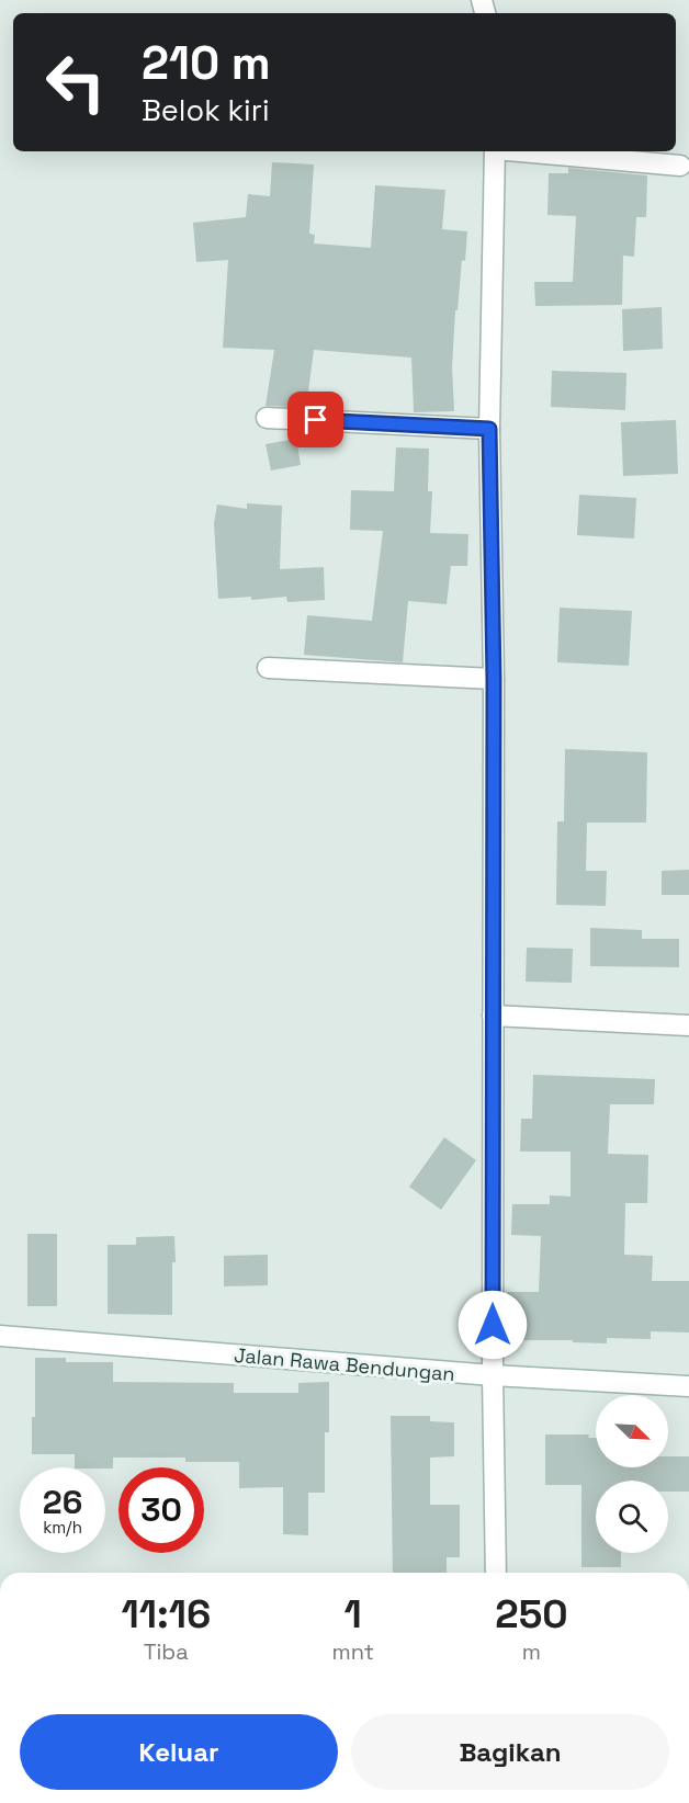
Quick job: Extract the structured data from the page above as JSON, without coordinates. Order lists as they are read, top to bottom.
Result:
{
  "streets": {
    "street": ["Jalan Rawa Bendungan"]
  },
  "north": "bottom right",
  "page": {
    "turn": ["210 m", "Belok kiri"],
    "speed": "26 km/h",
    "limit": "30",
    "eta": [
      "11:16",
      "Tiba",
      "1",
      "mnt",
      "250",
      "m"
    ],
    "buttons": ["Keluar", "Bagikan"]
  }
}
